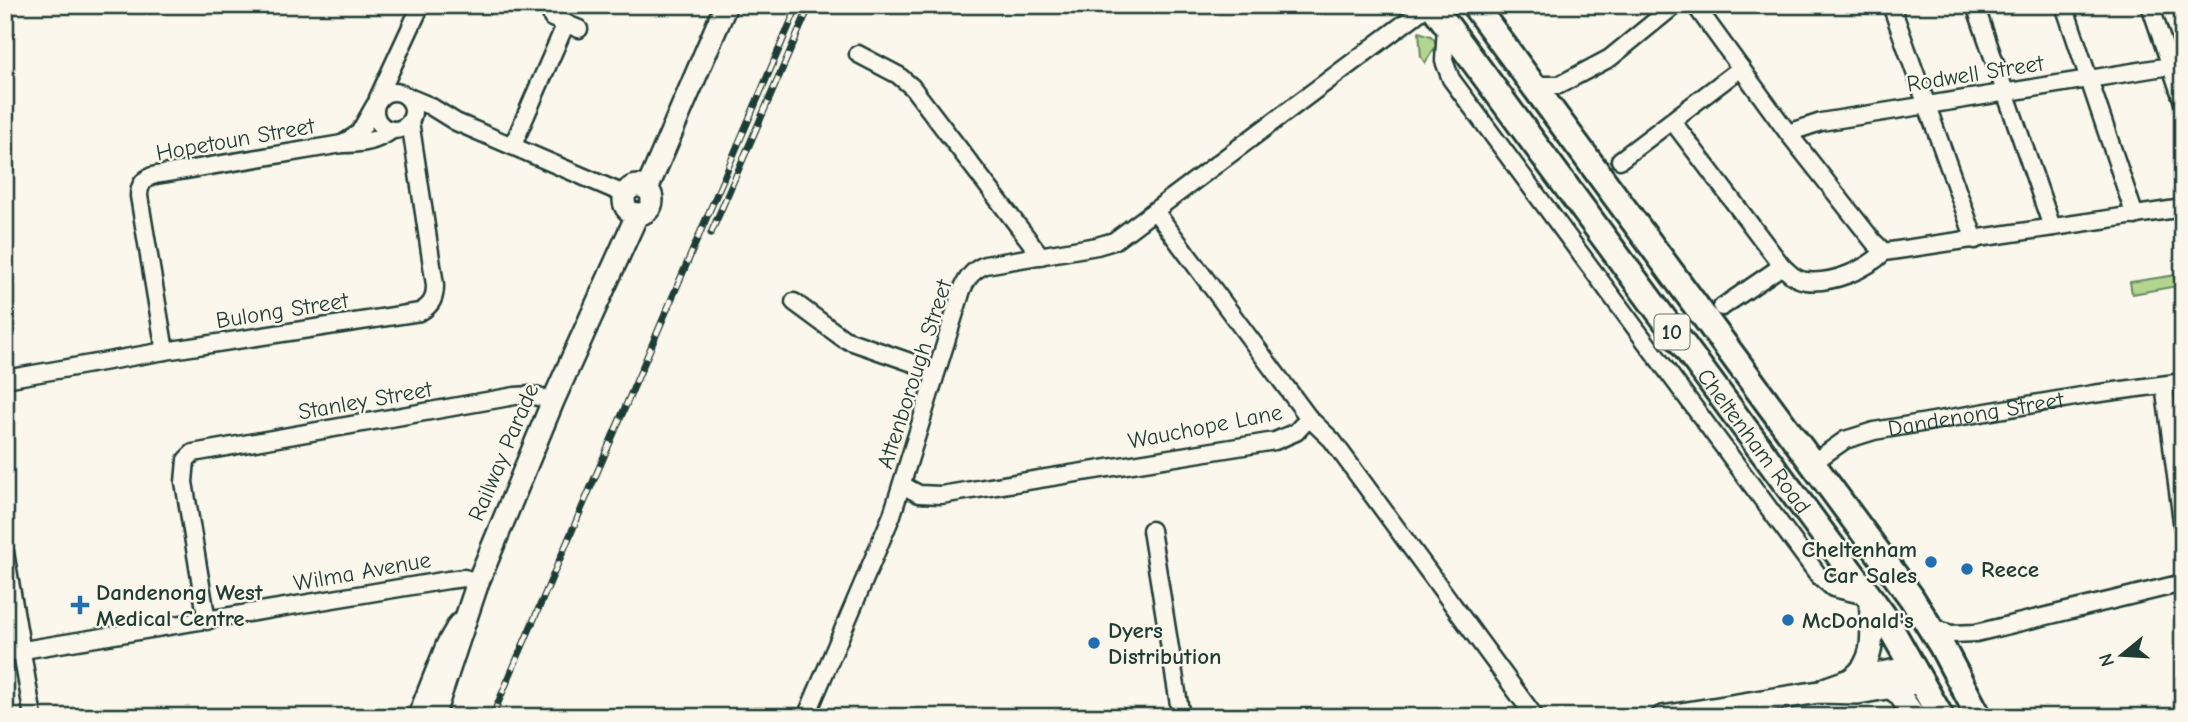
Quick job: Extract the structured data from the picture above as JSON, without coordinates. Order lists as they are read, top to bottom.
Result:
{
  "streets": {
    "main road": [
      "10",
      "Dandenong Street",
      "Cheltenham Road",
      "Railway Parade"
    ],
    "street": [
      "Rodwell Street",
      "Hopetoun Street",
      "Bulong Street",
      "Attenborough Street",
      "Stanley Street",
      "Wauchope Lane",
      "Wilma Avenue"
    ]
  },
  "crossings": [
    ["Hopetoun Street", "Bulong Street"],
    ["Attenborough Street", "Wauchope Lane"],
    ["Attenborough Street", "Cheltenham Road"],
    ["Stanley Street", "Railway Parade"],
    ["Stanley Street", "Wilma Avenue"],
    ["Dandenong Street", "Cheltenham Road"],
    ["Railway Parade", "Wilma Avenue"]
  ],
  "places": {
    "other": [
      "Cheltenham Car Sales",
      "Reece",
      "McDonald's",
      "Dyers Distribution"
    ],
    "health": ["Dandenong West Medical Centre"]
  },
  "north": "left"
}
